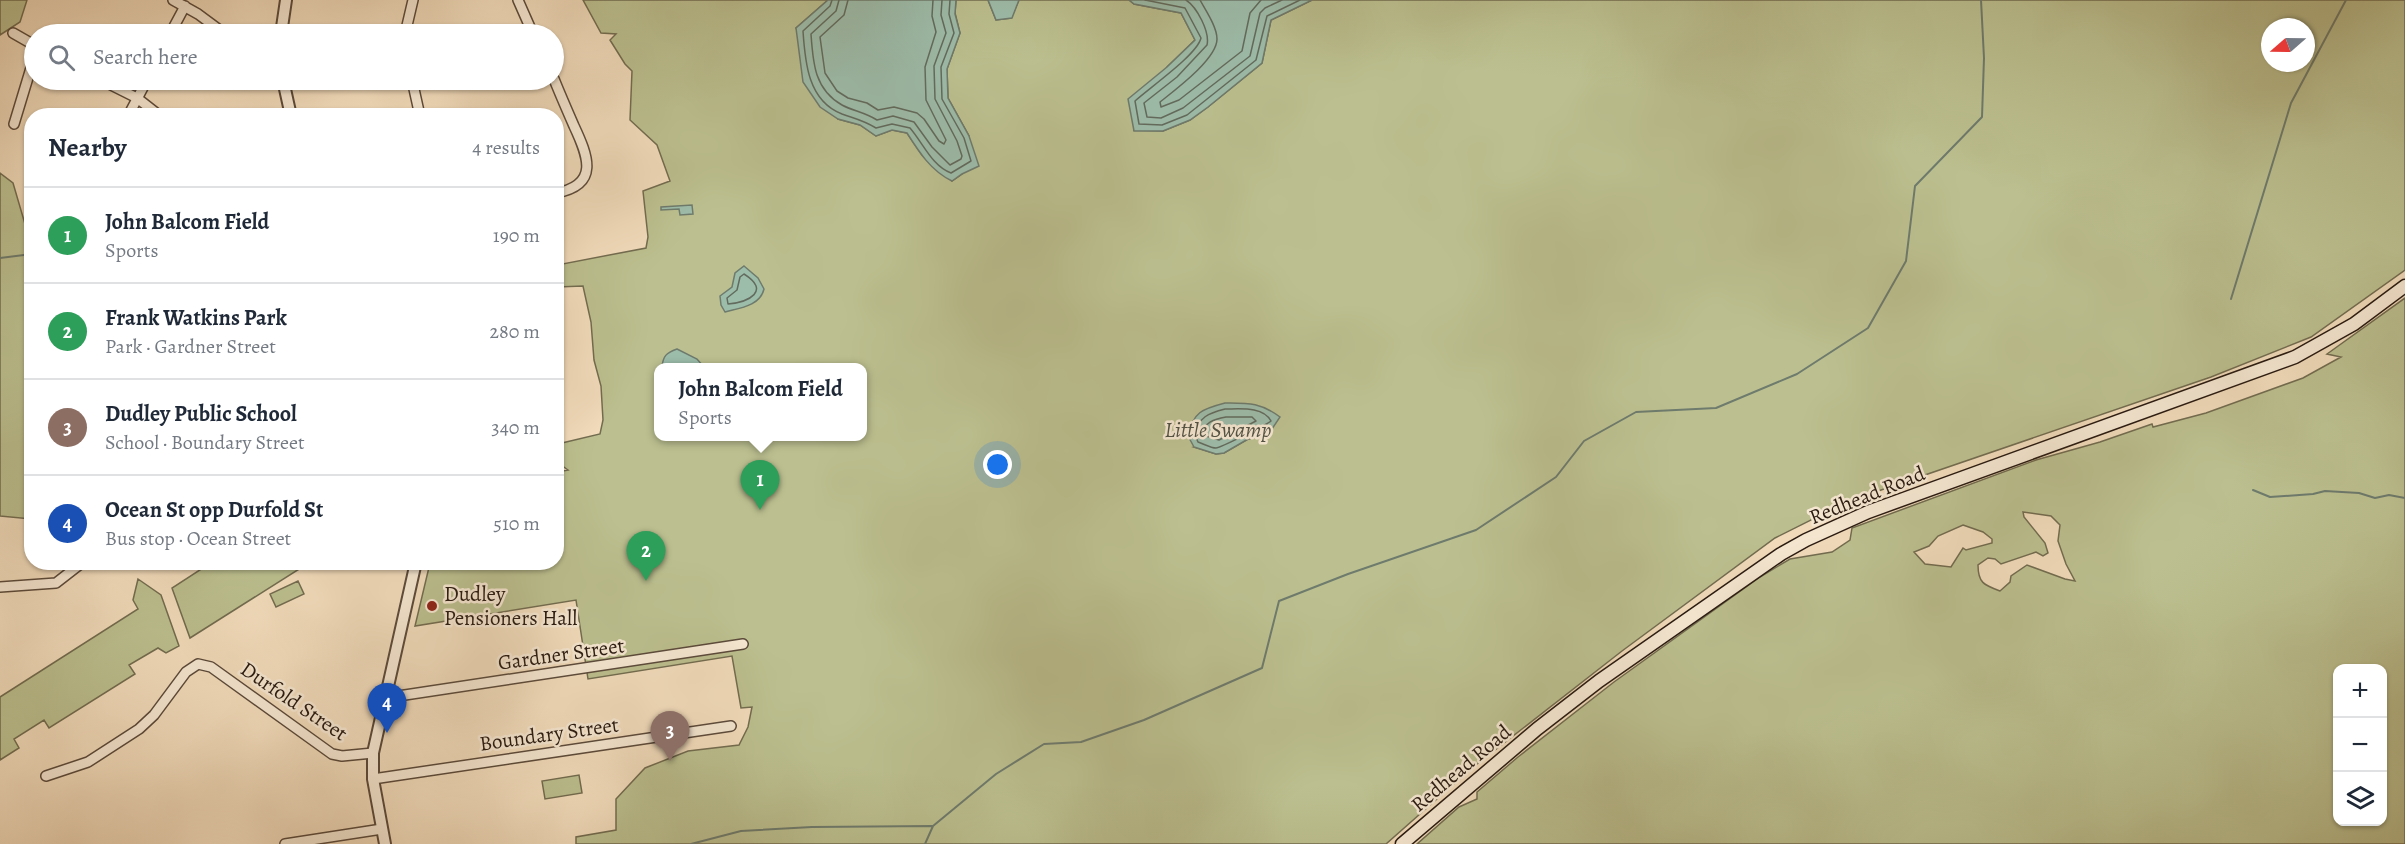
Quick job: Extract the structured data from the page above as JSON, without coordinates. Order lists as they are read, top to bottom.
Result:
{
  "streets": {
    "main road": ["Redhead Road"],
    "street": ["Gardner Street", "Durfold Street", "Boundary Street"]
  },
  "water": ["Little Swamp"],
  "places": ["Dudley Pensioners Hall"],
  "north": "left",
  "page": {
    "search": "Search here",
    "heading": ["Nearby", "4 results"],
    "list": [
      {
        "mark": "1",
        "name": "John Balcom Field",
        "note": "Sports",
        "value": "190 m"
      },
      {
        "mark": "2",
        "name": "Frank Watkins Park",
        "note": "Park · Gardner Street",
        "value": "280 m"
      },
      {
        "mark": "3",
        "name": "Dudley Public School",
        "note": "School · Boundary Street",
        "value": "340 m"
      },
      {
        "mark": "4",
        "name": "Ocean St opp Durfold St",
        "note": "Bus stop · Ocean Street",
        "value": "510 m"
      }
    ],
    "popup": ["John Balcom Field", "Sports"],
    "pins": [
      "1",
      "2",
      "4",
      "3"
    ],
    "map_buttons": ["+", "−"]
  }
}
